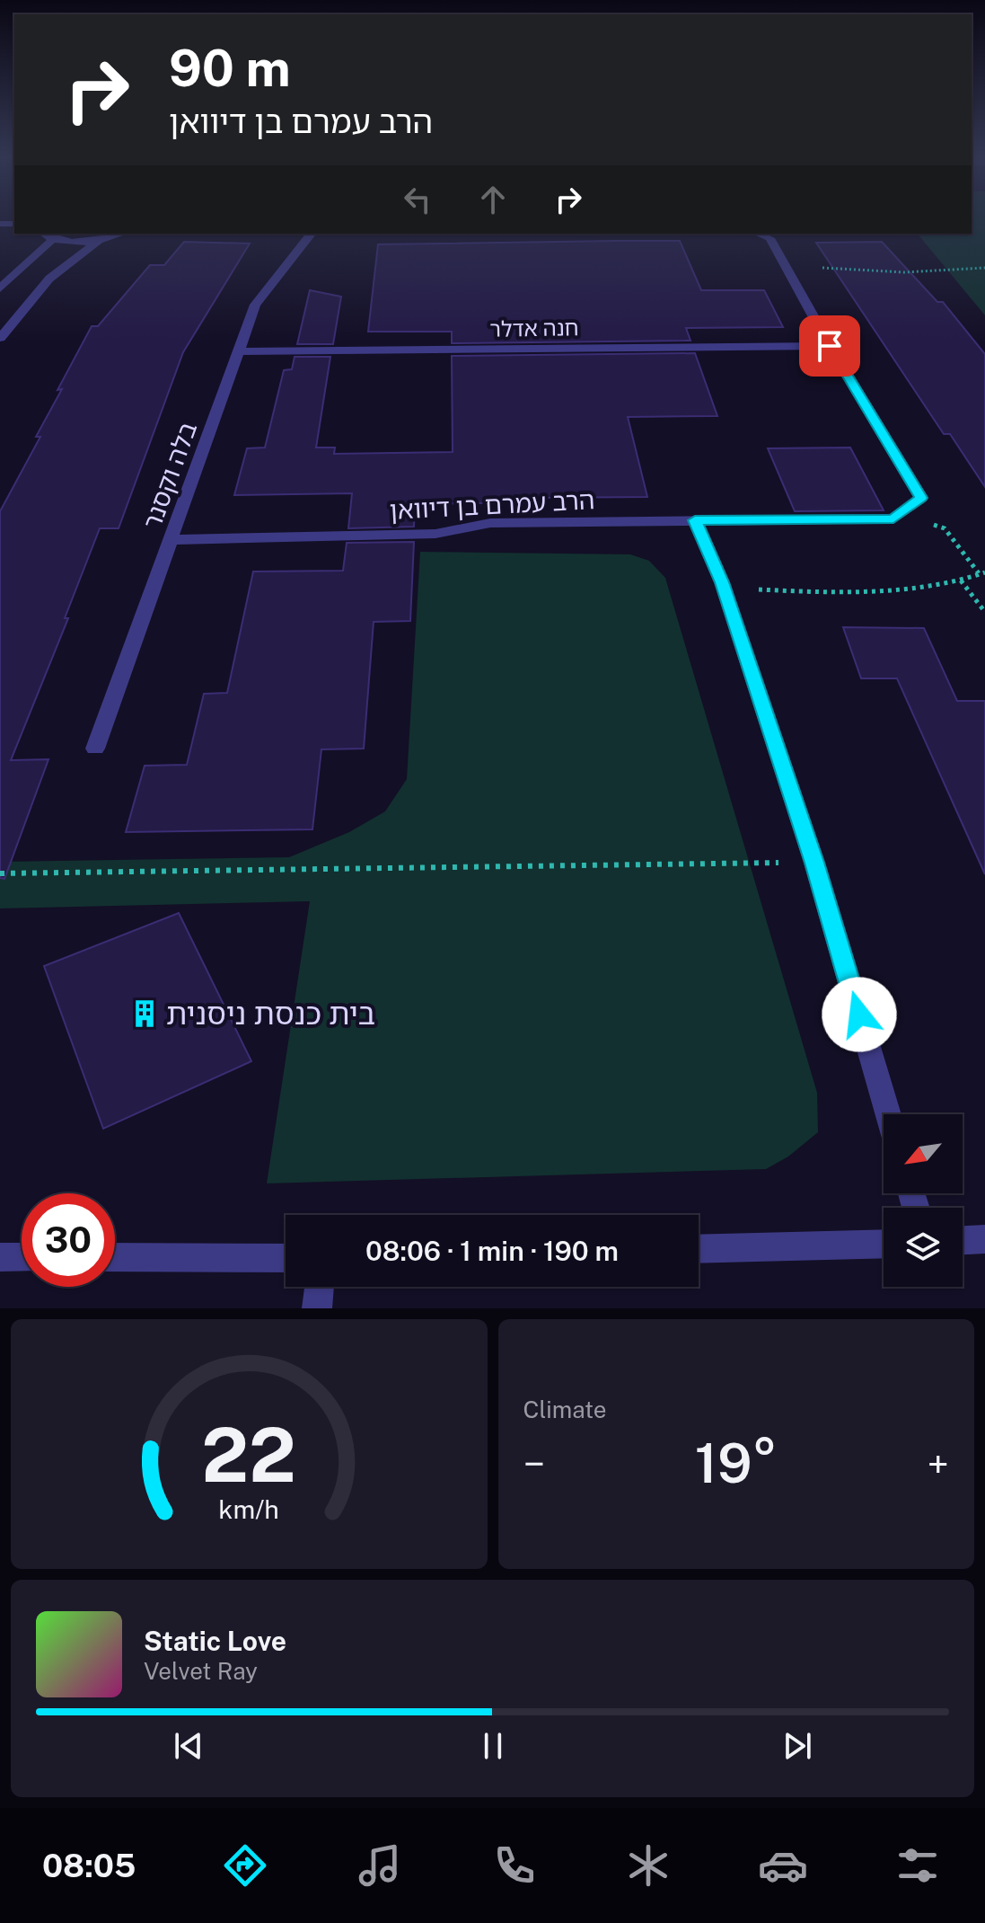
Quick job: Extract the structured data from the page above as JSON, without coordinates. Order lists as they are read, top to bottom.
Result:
{
  "streets": {
    "street": ["חנה אדלר", "בלה וקסנר", "הרב עמרם בן דיוואן"]
  },
  "crossings": [
    ["חנה אדלר", "בלה וקסנר"],
    ["בלה וקסנר", "הרב עמרם בן דיוואן"]
  ],
  "places": {
    "building": ["בית כנסת ניסנית"]
  },
  "north": "bottom left",
  "page": {
    "turn": ["90 m", "הרב עמרם בן דיוואן"],
    "limit": "30",
    "trip": "08:06 · 1 min · 190 m",
    "tile": "Climate",
    "heat": ["−", "19°", "+"],
    "song": ["Static Love", "Velvet Ray"],
    "tabs": "08:05",
    "gauge": ["22", "km/h"]
  }
}
